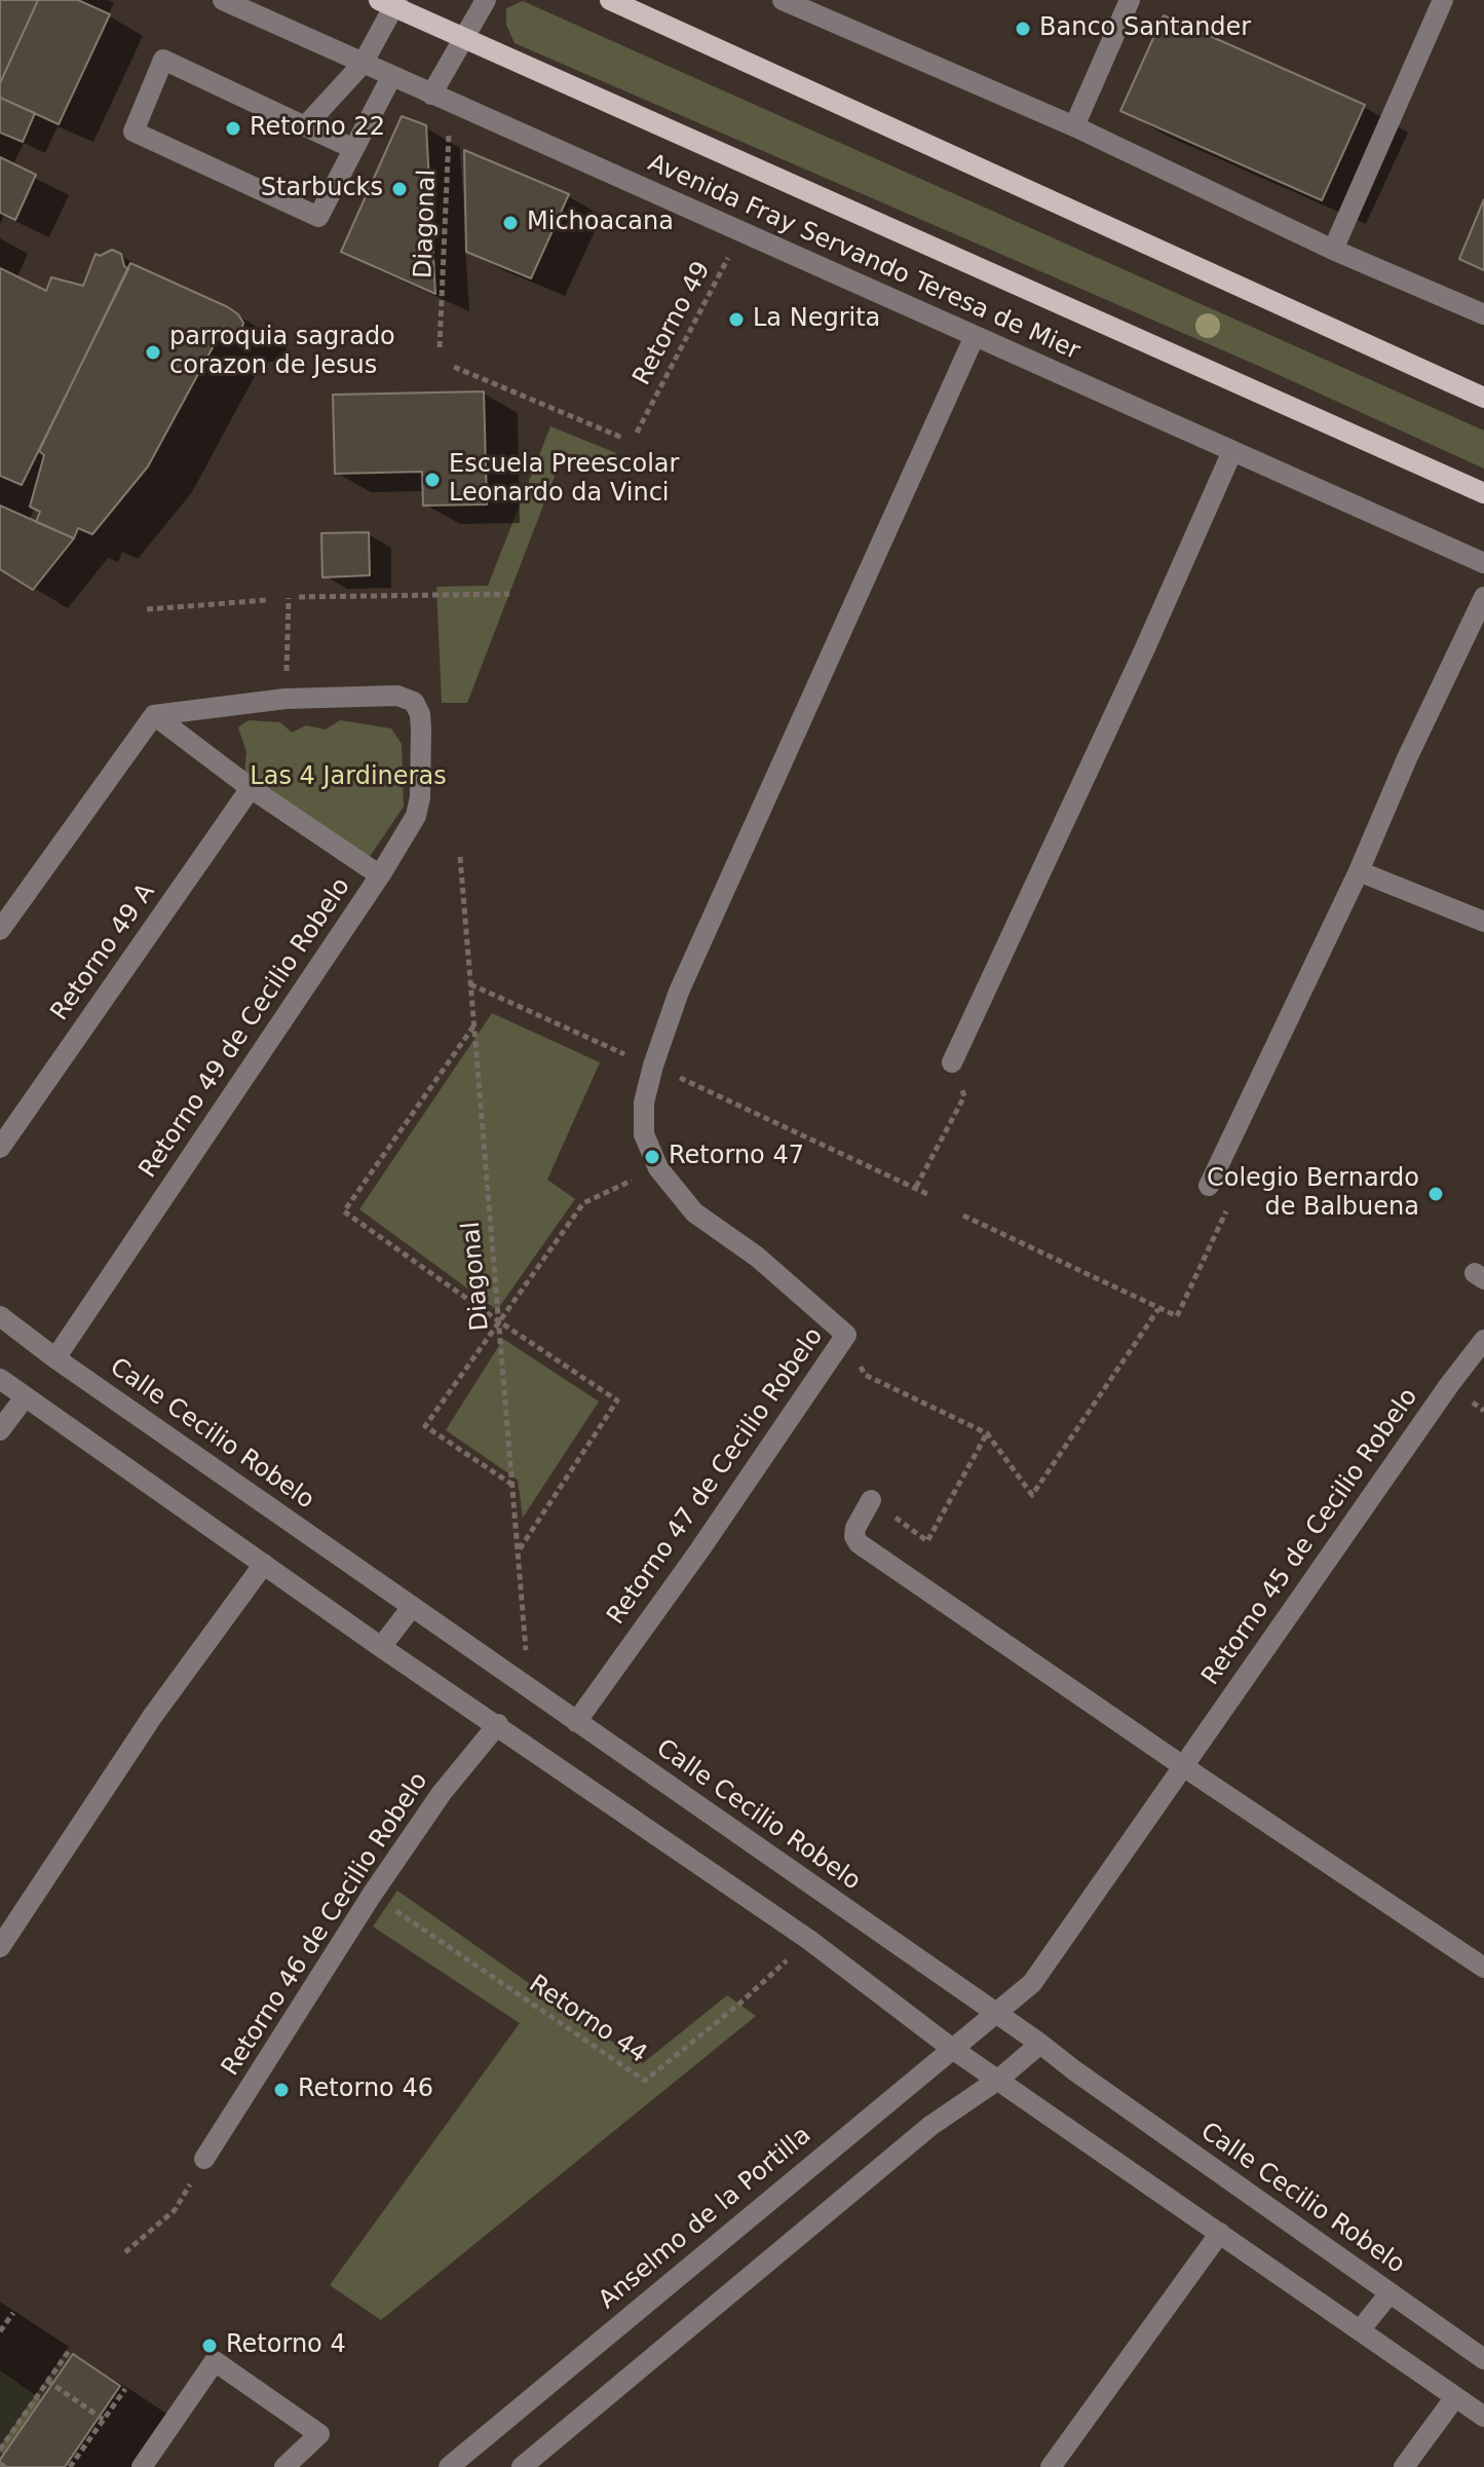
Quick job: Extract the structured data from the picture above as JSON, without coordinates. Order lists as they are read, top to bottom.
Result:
{
  "streets": {
    "main road": ["Avenida Fray Servando Teresa de Mier"],
    "street": [
      "Retorno 49 A",
      "Retorno 49 de Cecilio Robelo",
      "Calle Cecilio Robelo",
      "Retorno 47 de Cecilio Robelo",
      "Retorno 45 de Cecilio Robelo",
      "Retorno 46 de Cecilio Robelo",
      "Anselmo de la Portilla"
    ],
    "path": ["Diagonal", "Retorno 49", "Retorno 44"]
  },
  "crossings": [
    ["Diagonal", "Avenida Fray Servando Teresa de Mier"],
    ["Diagonal", "Calle Cecilio Robelo"],
    ["Avenida Fray Servando Teresa de Mier", "Retorno 49"],
    ["Retorno 49 A", "Retorno 49 de Cecilio Robelo"],
    ["Retorno 49 de Cecilio Robelo", "Calle Cecilio Robelo"],
    ["Calle Cecilio Robelo", "Retorno 47 de Cecilio Robelo"],
    ["Calle Cecilio Robelo", "Retorno 45 de Cecilio Robelo"],
    ["Calle Cecilio Robelo", "Anselmo de la Portilla"],
    ["Retorno 45 de Cecilio Robelo", "Anselmo de la Portilla"],
    ["Retorno 46 de Cecilio Robelo", "Retorno 44"]
  ],
  "parks": ["Las 4 Jardineras"],
  "places": [
    "Banco Santander",
    "Retorno 22",
    "Starbucks",
    "Michoacana",
    "La Negrita",
    "parroquia sagrado corazon de Jesus",
    "Escuela Preescolar Leonardo da Vinci",
    "Retorno 47",
    "Colegio Bernardo de Balbuena",
    "Retorno 46",
    "Retorno 4"
  ]
}
